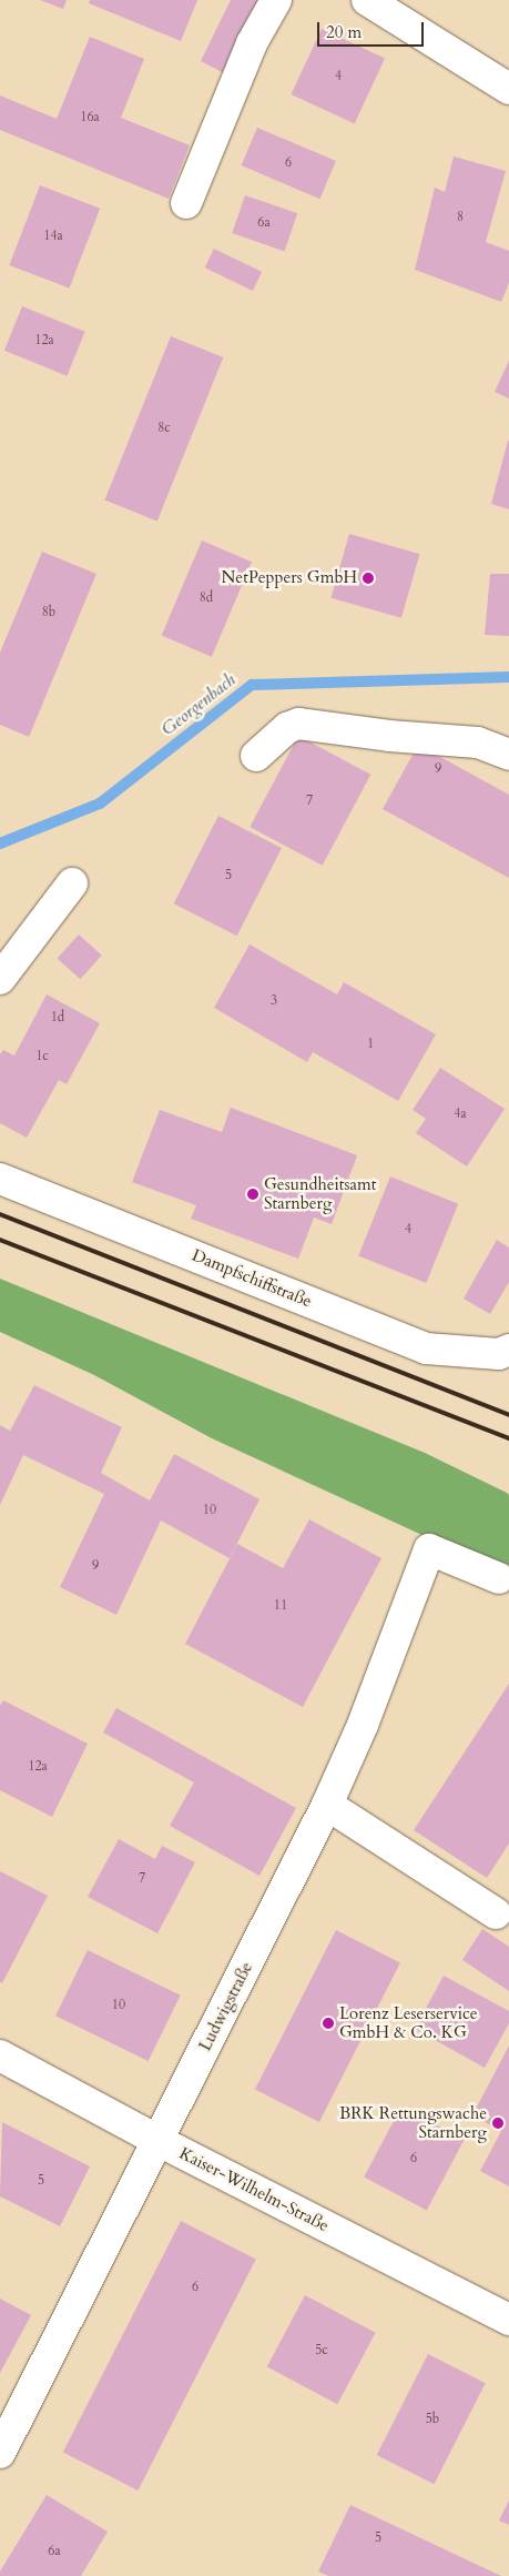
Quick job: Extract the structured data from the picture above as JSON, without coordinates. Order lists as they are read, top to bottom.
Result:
{
  "streets": {
    "street": ["Dampfschiffstraße", "Ludwigstraße", "Kaiser-Wilhelm-Straße"]
  },
  "crossings": [
    ["Ludwigstraße", "Kaiser-Wilhelm-Straße"]
  ],
  "water": ["Georgenbach"],
  "places": [
    "NetPeppers GmbH",
    "Gesundheitsamt Starnberg",
    "Lorenz Leserservice GmbH & Co. KG",
    "BRK Rettungswache Starnberg"
  ],
  "house_numbers": [
    "4",
    "16a",
    "6",
    "8",
    "6a",
    "14a",
    "12a",
    "8c",
    "8d",
    "8b",
    "9",
    "7",
    "5",
    "3",
    "1d",
    "1",
    "1c",
    "4a",
    "4",
    "10",
    "9",
    "11",
    "12a",
    "7",
    "10",
    "6",
    "5",
    "6",
    "5c",
    "5b",
    "5",
    "6a"
  ],
  "scale_bar": "20 m"
}
